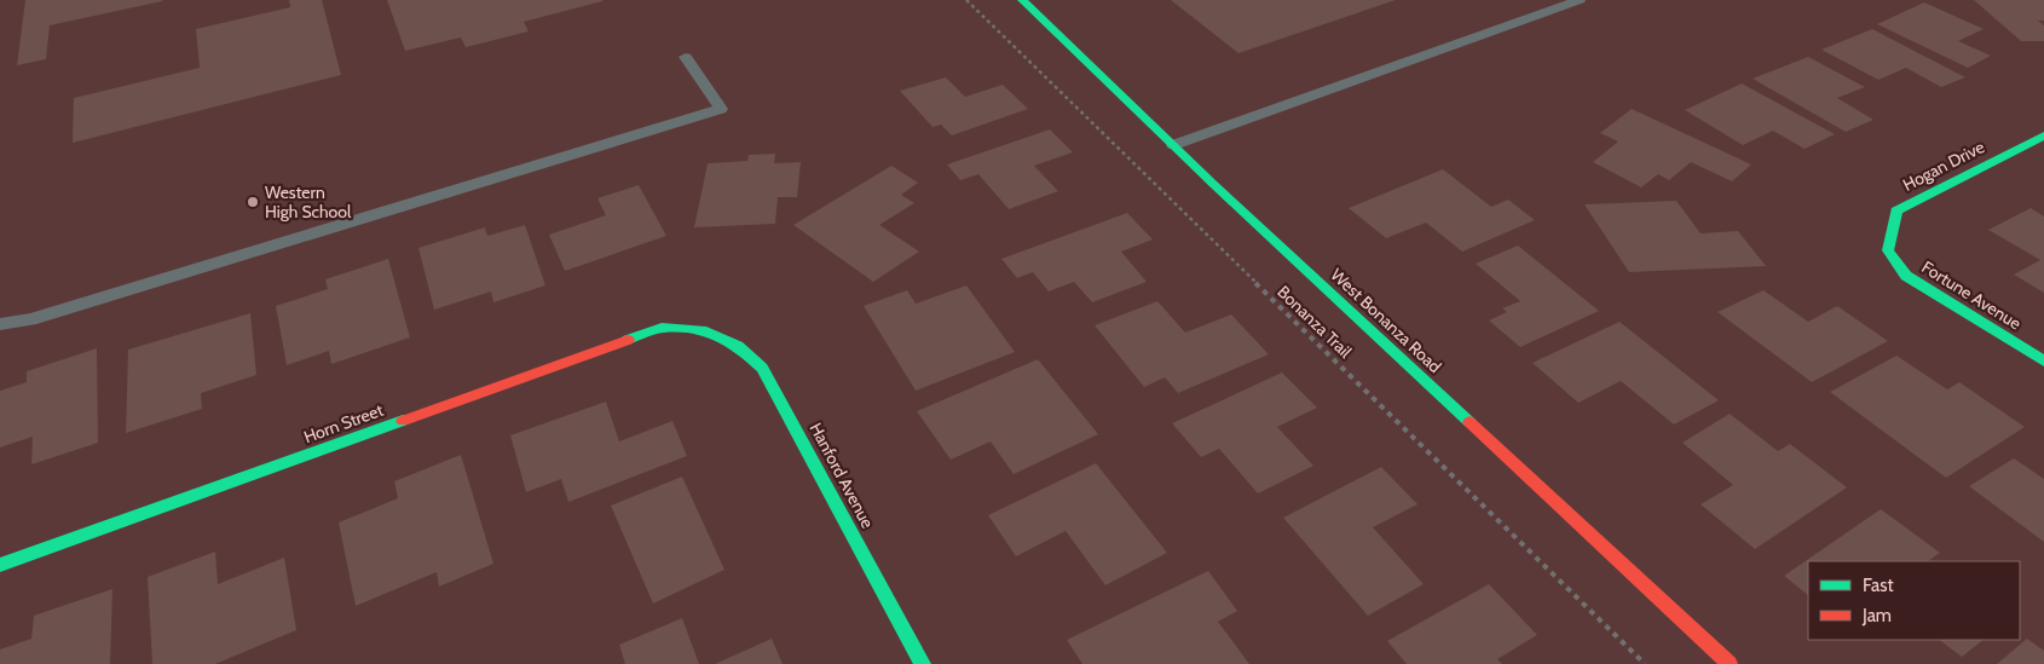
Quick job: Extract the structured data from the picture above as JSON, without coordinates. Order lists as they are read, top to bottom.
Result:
{
  "streets": {
    "street": [
      "Hogan Drive",
      "Fortune Avenue",
      "West Bonanza Road",
      "Horn Street",
      "Hanford Avenue"
    ],
    "path": ["Bonanza Trail"]
  },
  "crossings": [
    ["Hogan Drive", "Fortune Avenue"],
    ["Horn Street", "Hanford Avenue"]
  ],
  "places": ["Western High School"],
  "legend": ["Fast", "Jam"]
}
